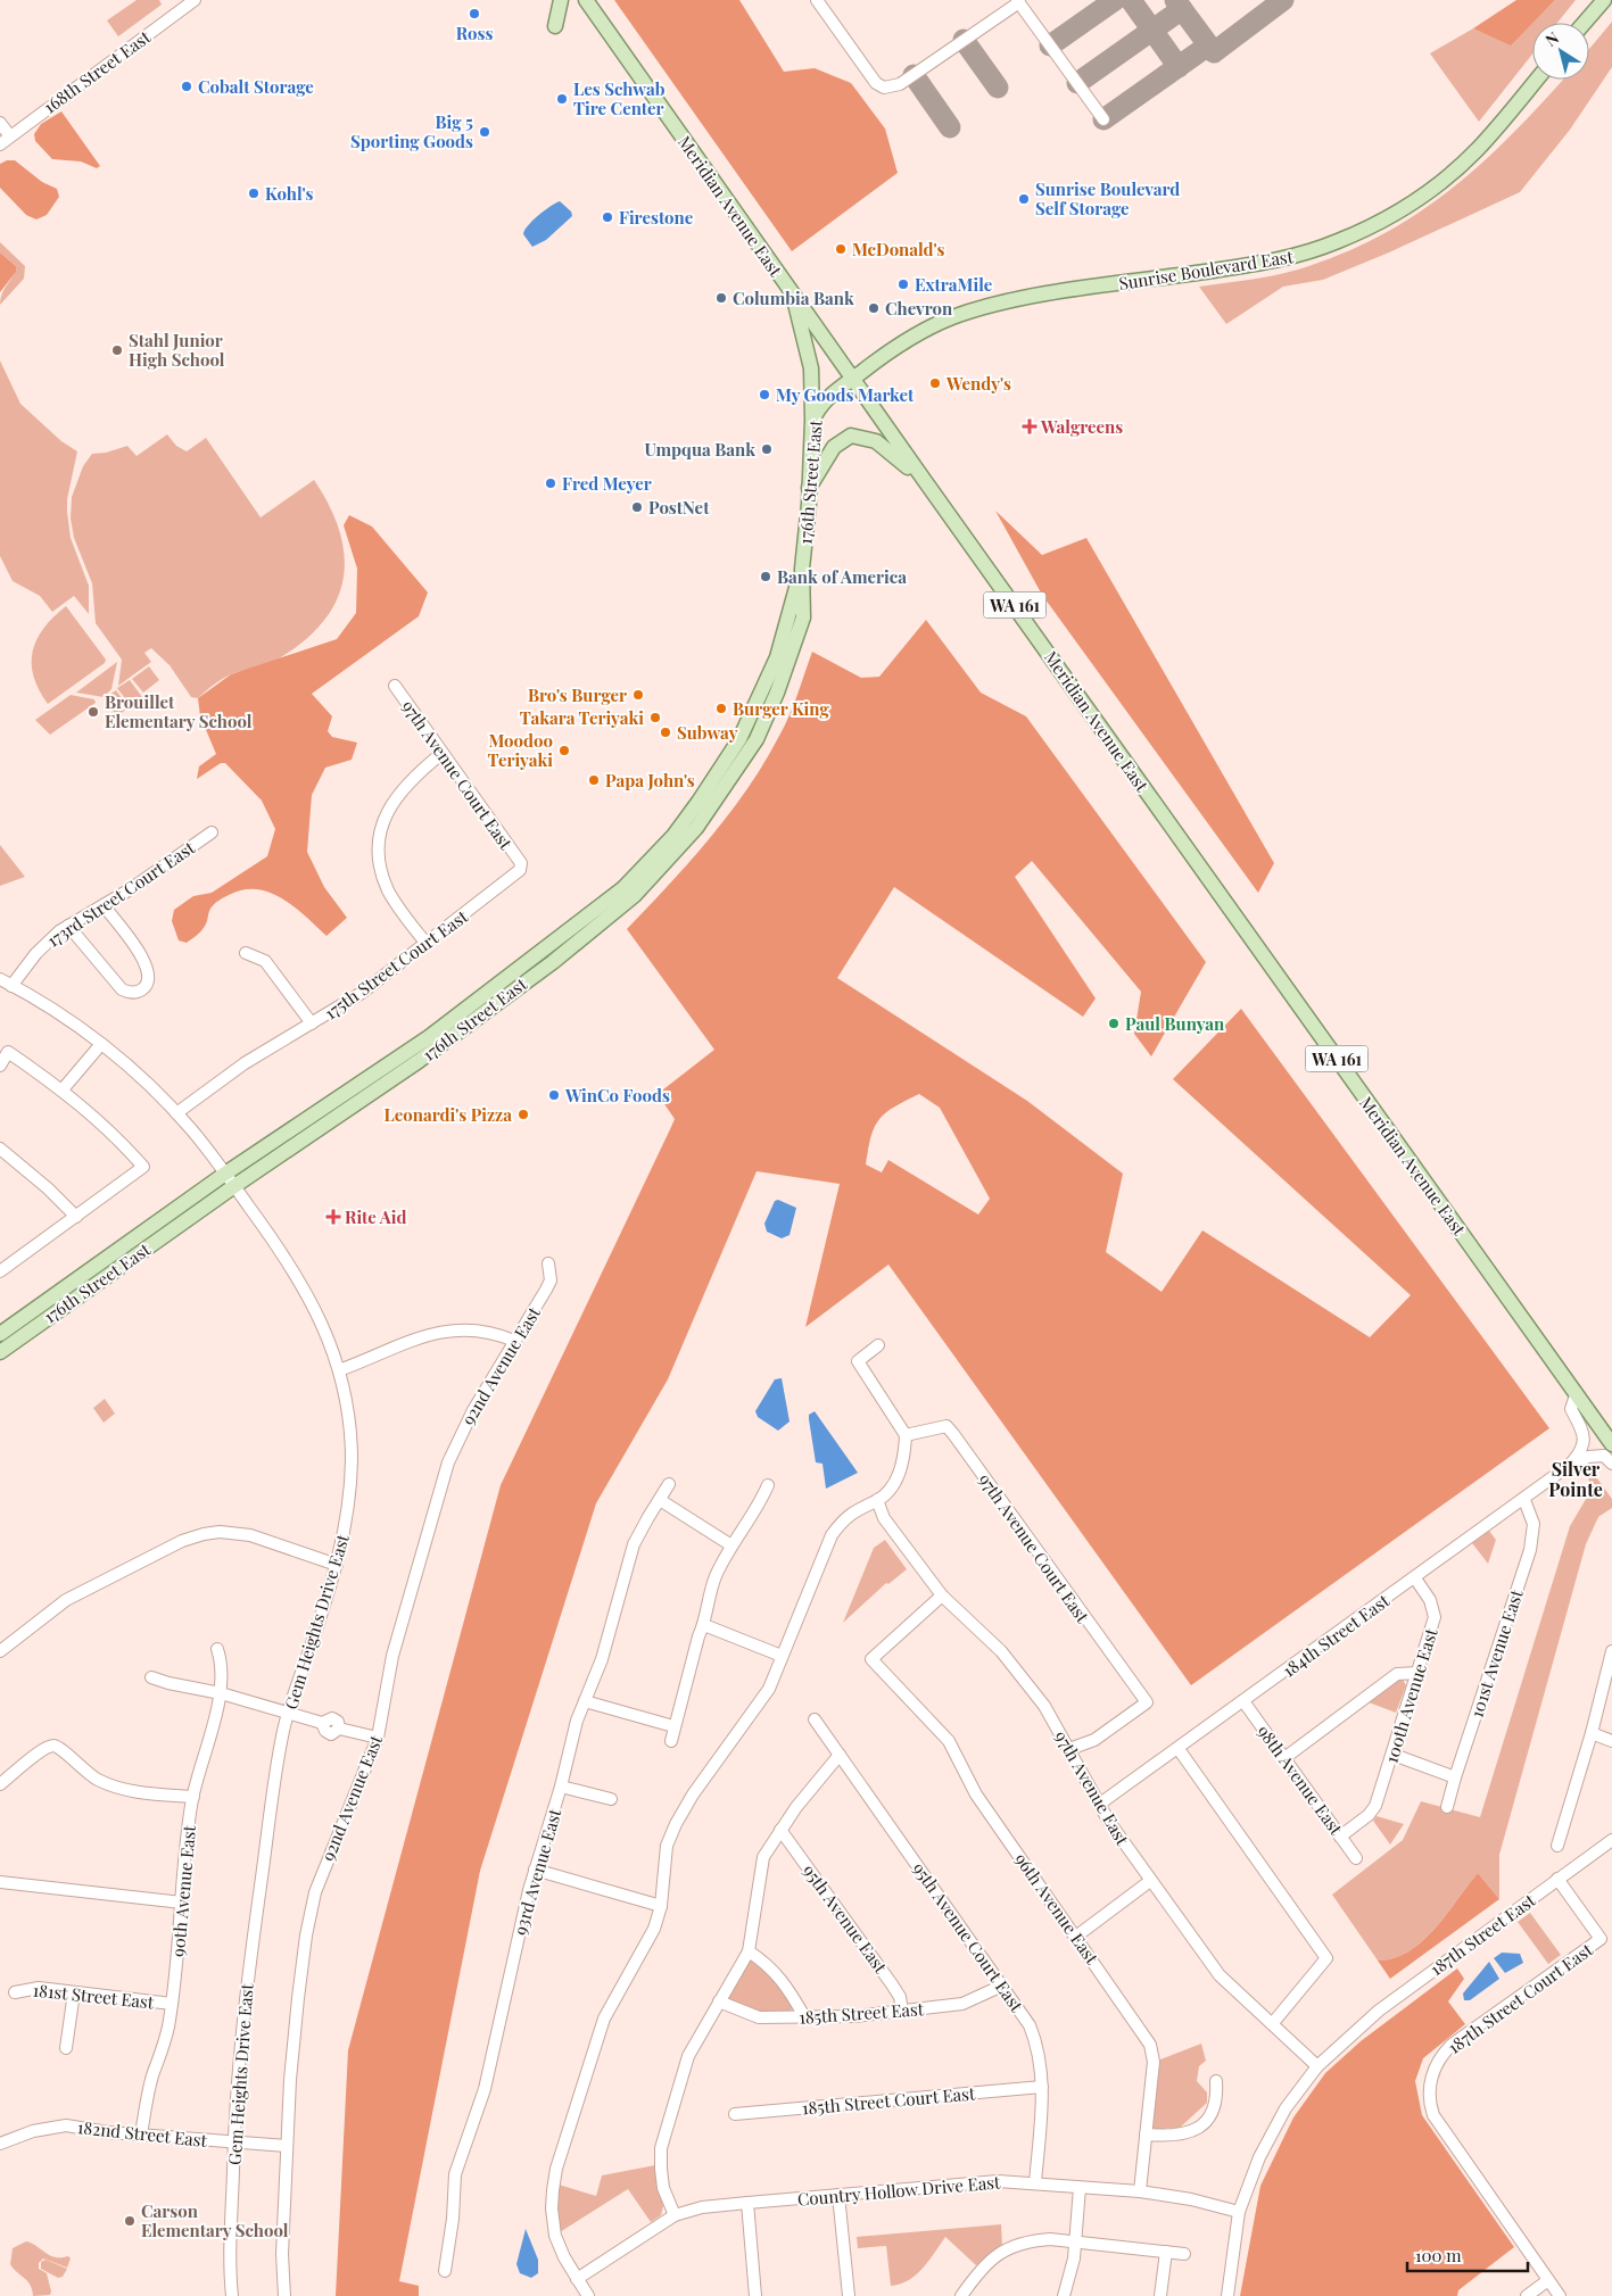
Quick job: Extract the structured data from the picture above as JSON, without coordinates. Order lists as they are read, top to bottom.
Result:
{
  "streets": {
    "main road": [
      "Meridian Avenue East",
      "Sunrise Boulevard East",
      "176th Street East",
      "WA 161"
    ],
    "street": [
      "168th Street East",
      "97th Avenue Court East",
      "173rd Street Court East",
      "175th Street Court East",
      "92nd Avenue East",
      "Gem Heights Drive East",
      "184th Street East",
      "101st Avenue East",
      "100th Avenue East",
      "98th Avenue East",
      "97th Avenue East",
      "93rd Avenue East",
      "90th Avenue East",
      "96th Avenue East",
      "95th Avenue East",
      "187th Street East",
      "95th Avenue Court East",
      "181st Street East",
      "187th Street Court East",
      "185th Street East",
      "185th Street Court East",
      "182nd Street East",
      "Country Hollow Drive East"
    ]
  },
  "crossings": [
    ["Meridian Avenue East", "Sunrise Boulevard East"],
    ["Meridian Avenue East", "176th Street East"],
    ["Meridian Avenue East", "184th Street East"],
    ["Sunrise Boulevard East", "176th Street East"],
    ["176th Street East", "Gem Heights Drive East"],
    ["97th Avenue Court East", "175th Street Court East"],
    ["97th Avenue Court East", "97th Avenue East"],
    ["173rd Street Court East", "Gem Heights Drive East"],
    ["175th Street Court East", "Gem Heights Drive East"],
    ["92nd Avenue East", "182nd Street East"],
    ["Gem Heights Drive East", "182nd Street East"],
    ["184th Street East", "101st Avenue East"],
    ["184th Street East", "100th Avenue East"],
    ["184th Street East", "98th Avenue East"],
    ["184th Street East", "97th Avenue East"],
    ["100th Avenue East", "98th Avenue East"],
    ["97th Avenue East", "96th Avenue East"],
    ["97th Avenue East", "187th Street East"],
    ["90th Avenue East", "181st Street East"],
    ["90th Avenue East", "182nd Street East"],
    ["96th Avenue East", "Country Hollow Drive East"],
    ["95th Avenue East", "185th Street East"],
    ["187th Street East", "187th Street Court East"],
    ["95th Avenue Court East", "185th Street East"],
    ["95th Avenue Court East", "185th Street Court East"],
    ["95th Avenue Court East", "Country Hollow Drive East"]
  ],
  "districts": ["Silver Pointe"],
  "places": {
    "other": [
      "Ross",
      "Cobalt Storage",
      "Les Schwab Tire Center",
      "Big 5 Sporting Goods",
      "Kohl's",
      "Sunrise Boulevard Self Storage",
      "Firestone",
      "McDonald's",
      "ExtraMile",
      "Columbia Bank",
      "Chevron",
      "Stahl Junior High School",
      "Wendy's",
      "My Goods Market",
      "Umpqua Bank",
      "Fred Meyer",
      "PostNet",
      "Bank of America",
      "Bro's Burger",
      "Burger King",
      "Brouillet Elementary School",
      "Takara Teriyaki",
      "Subway",
      "Moodoo Teriyaki",
      "Papa John's",
      "Paul Bunyan",
      "WinCo Foods",
      "Leonardi's Pizza",
      "Carson Elementary School"
    ],
    "health": ["Walgreens", "Rite Aid"]
  },
  "scale_bar": "100 m",
  "north": "top left"
}
